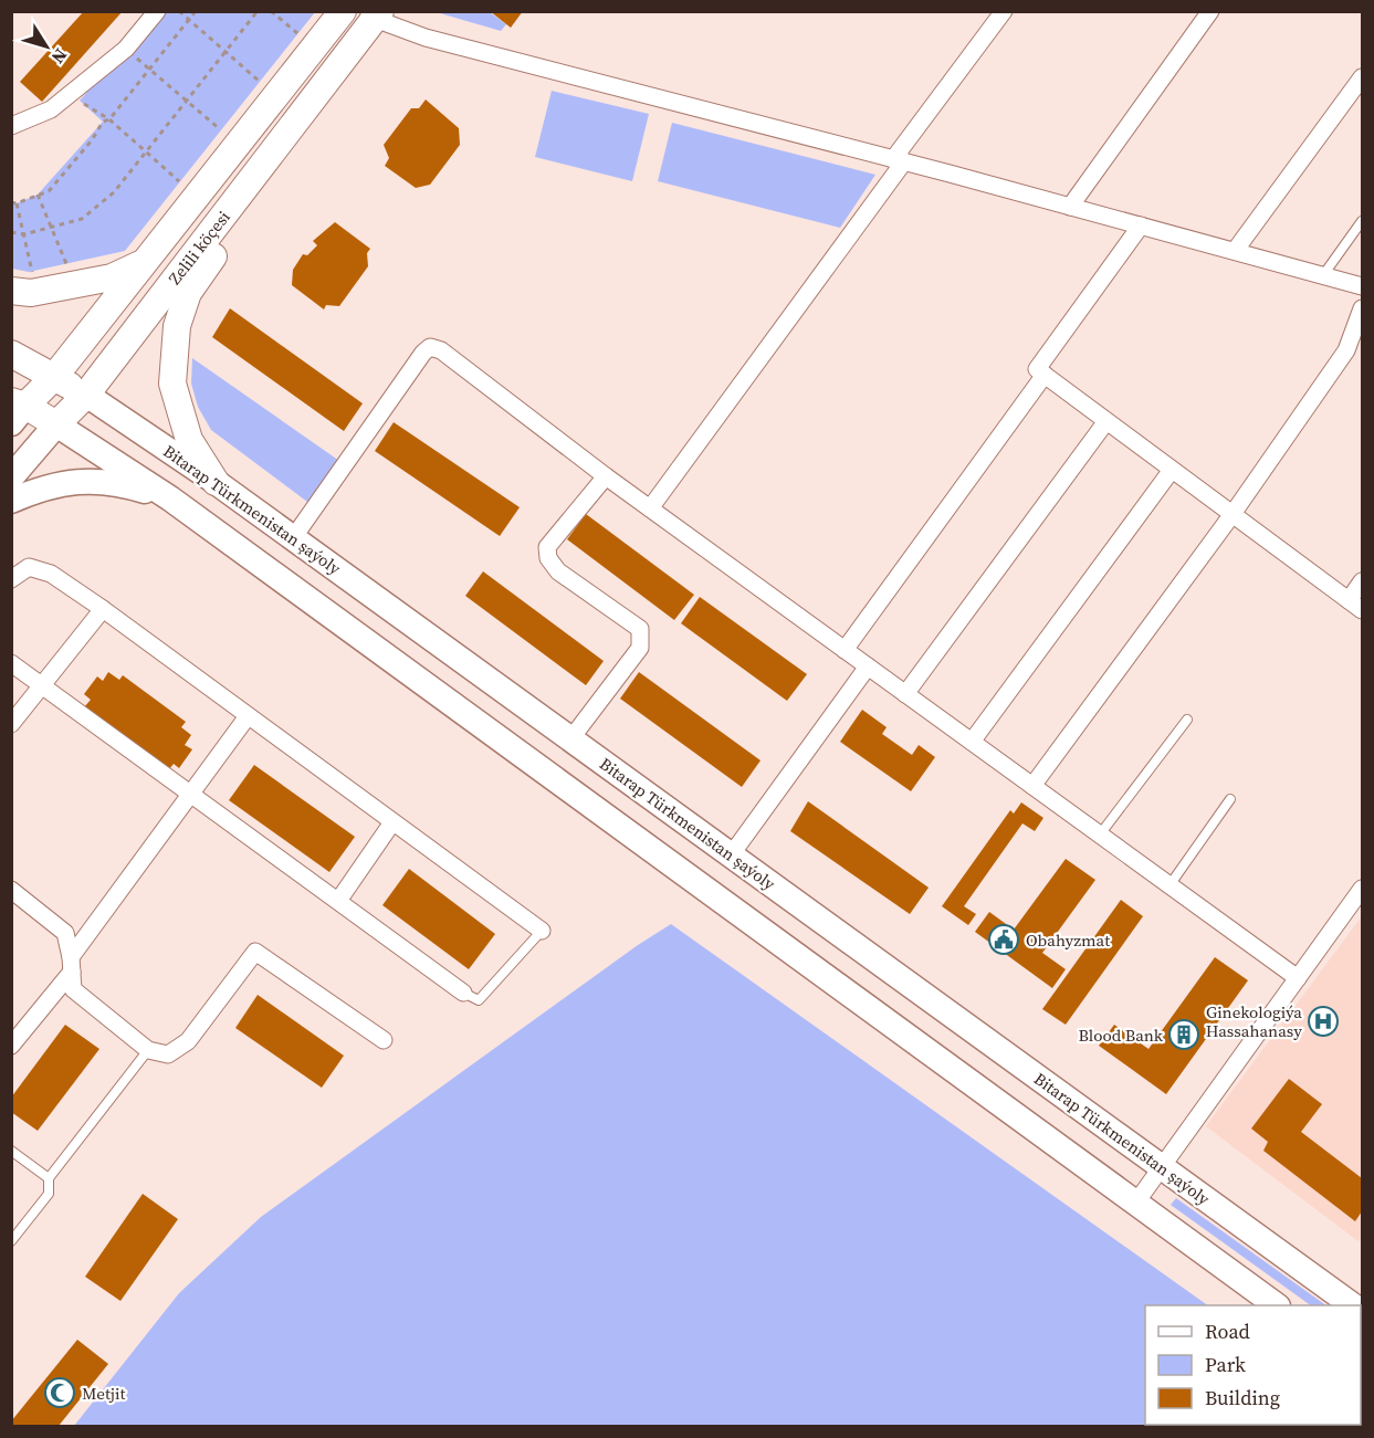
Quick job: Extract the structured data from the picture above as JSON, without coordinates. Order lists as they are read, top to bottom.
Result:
{
  "streets": {
    "main road": ["Zelili köçesi", "Bitarap Türkmenistan şaýoly"]
  },
  "crossings": [
    ["Zelili köçesi", "Bitarap Türkmenistan şaýoly"]
  ],
  "places": {
    "public building": ["Obahyzmat"],
    "hospital": ["Ginekologiýa Hassahanasy"],
    "building": ["Blood Bank"],
    "mosque": ["Metjit"]
  },
  "legend": ["Road", "Park", "Building"],
  "north": "bottom right"
}
